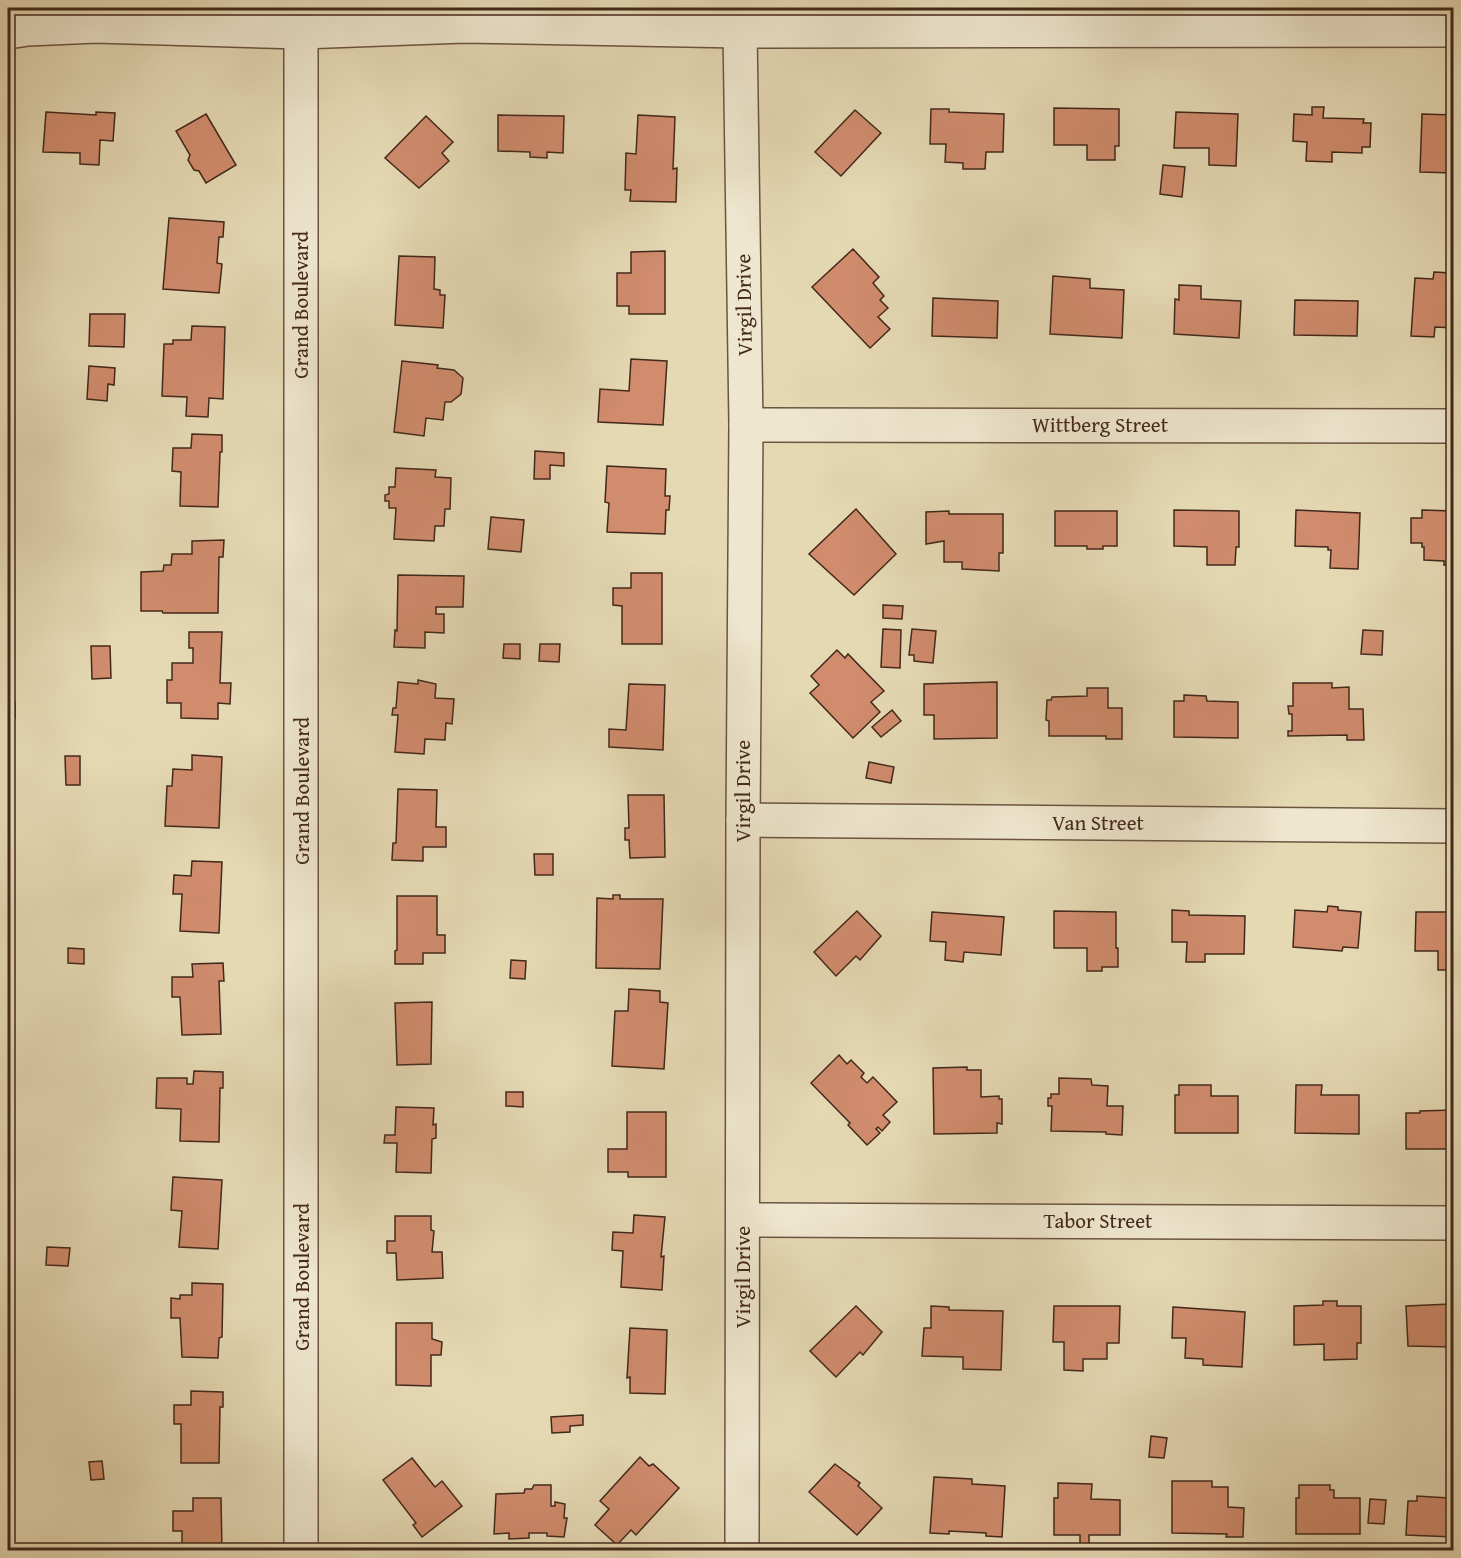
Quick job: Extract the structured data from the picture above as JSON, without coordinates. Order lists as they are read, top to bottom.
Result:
{
  "streets": {
    "street": [
      "Grand Boulevard",
      "Virgil Drive",
      "Wittberg Street",
      "Van Street",
      "Tabor Street"
    ]
  },
  "crossings": [
    ["Virgil Drive", "Wittberg Street"],
    ["Virgil Drive", "Van Street"],
    ["Virgil Drive", "Tabor Street"]
  ]
}
